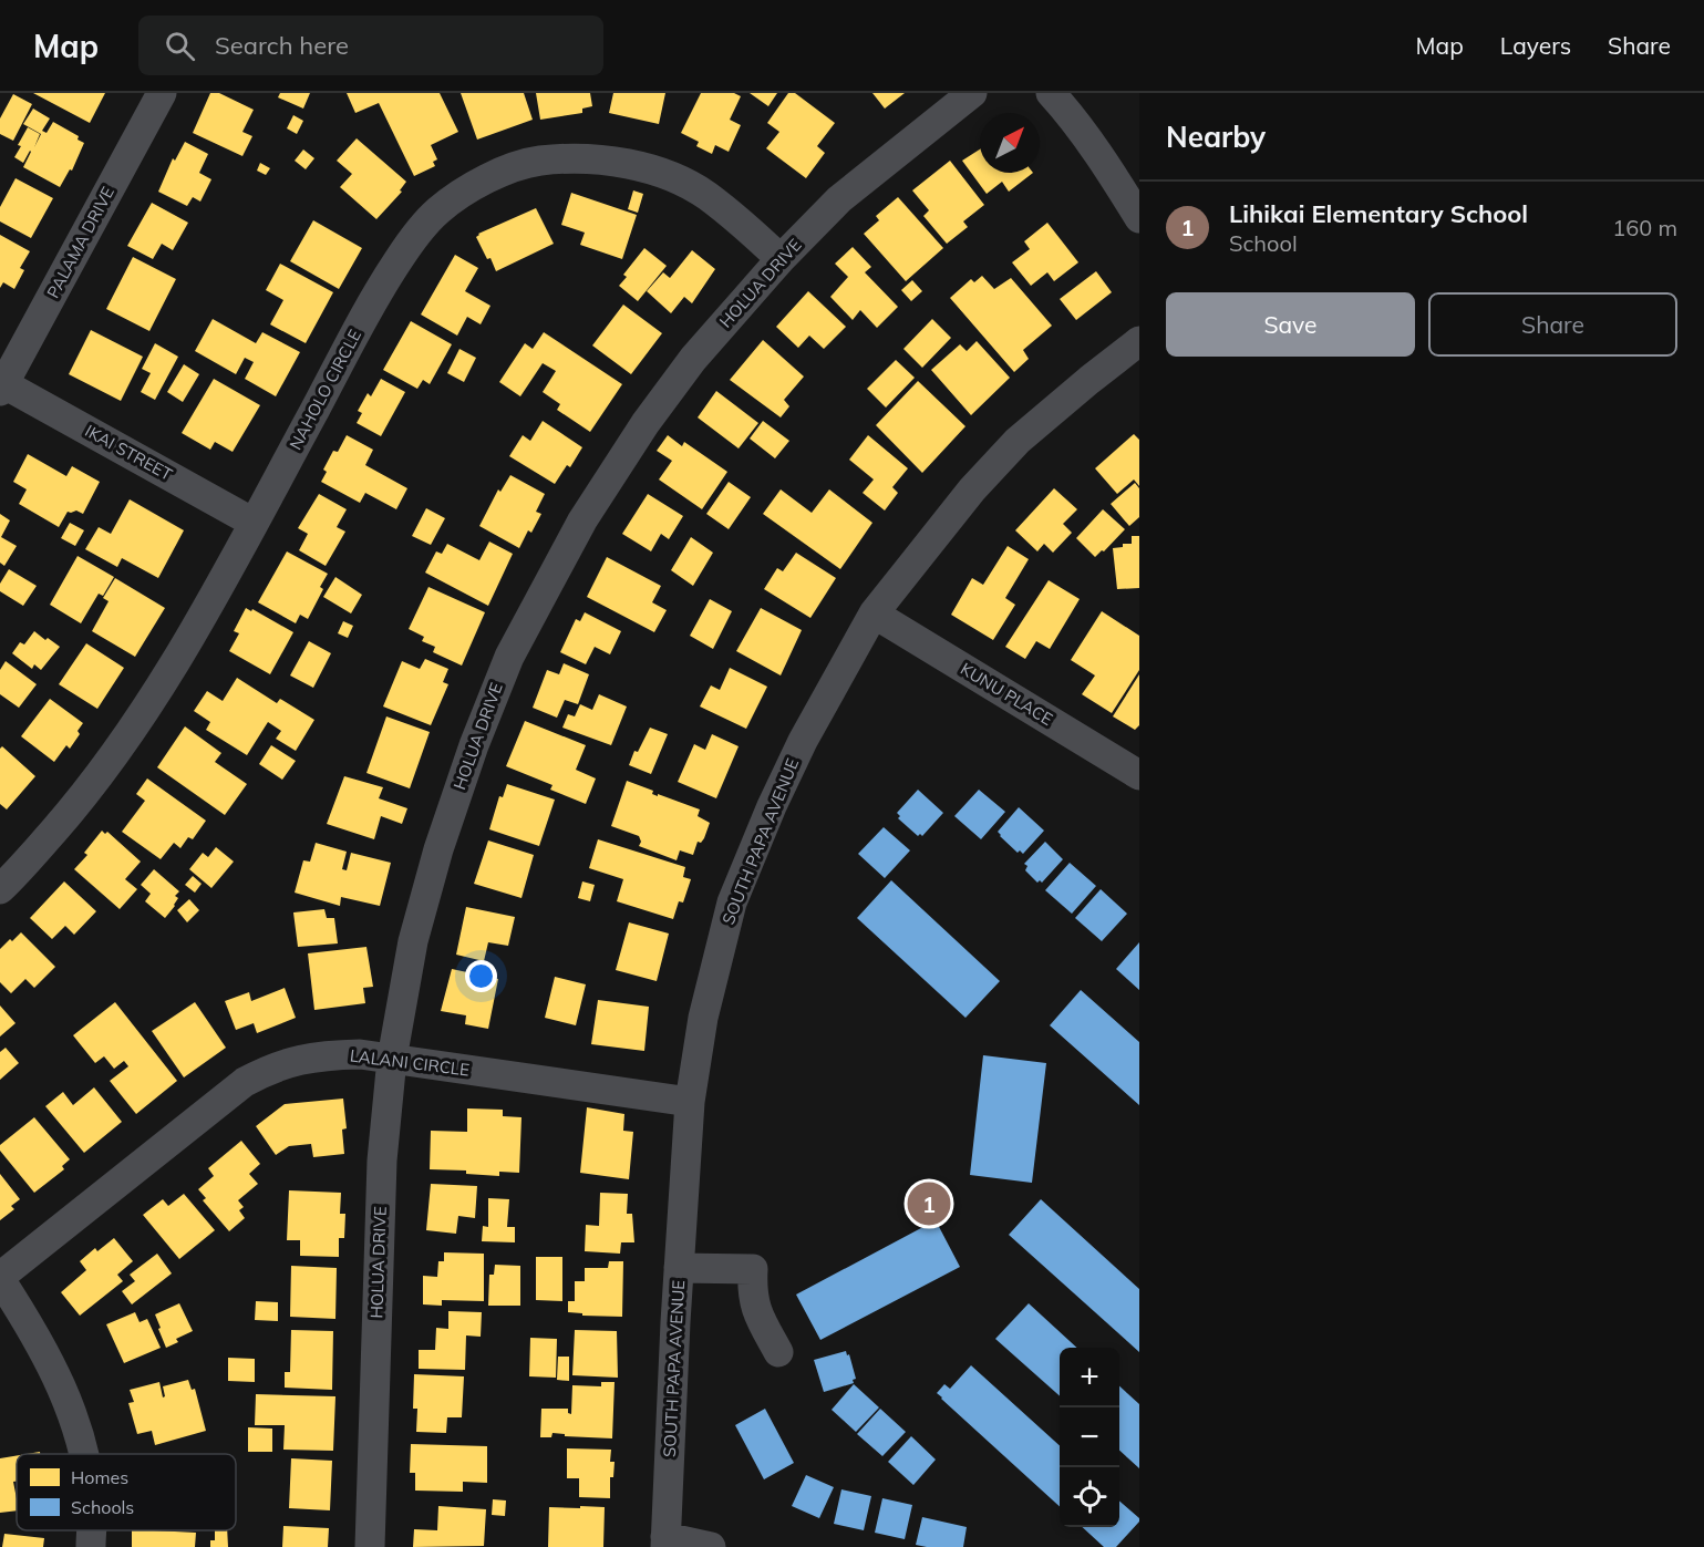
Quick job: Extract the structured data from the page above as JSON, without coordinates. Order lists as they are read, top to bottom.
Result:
{
  "streets": {
    "street": [
      "PALAMA DRIVE",
      "HOLUA DRIVE",
      "NAHOLO CIRCLE",
      "IKAI STREET",
      "KUNU PLACE",
      "SOUTH PAPA AVENUE",
      "LALANI CIRCLE"
    ]
  },
  "crossings": [
    ["PALAMA DRIVE", "IKAI STREET"],
    ["HOLUA DRIVE", "NAHOLO CIRCLE"],
    ["HOLUA DRIVE", "LALANI CIRCLE"],
    ["NAHOLO CIRCLE", "IKAI STREET"],
    ["KUNU PLACE", "SOUTH PAPA AVENUE"],
    ["SOUTH PAPA AVENUE", "LALANI CIRCLE"]
  ],
  "legend": ["Homes", "Schools"],
  "north": "top right",
  "page": {
    "header": "Map",
    "search": "Search here",
    "nav": ["Map", "Layers", "Share"],
    "heading": "Nearby",
    "list": [
      {
        "mark": "1",
        "name": "Lihikai Elementary School",
        "note": "School",
        "value": "160 m"
      }
    ],
    "buttons": ["Save", "Share"],
    "pins": "1",
    "map_buttons": ["+", "−"]
  }
}
